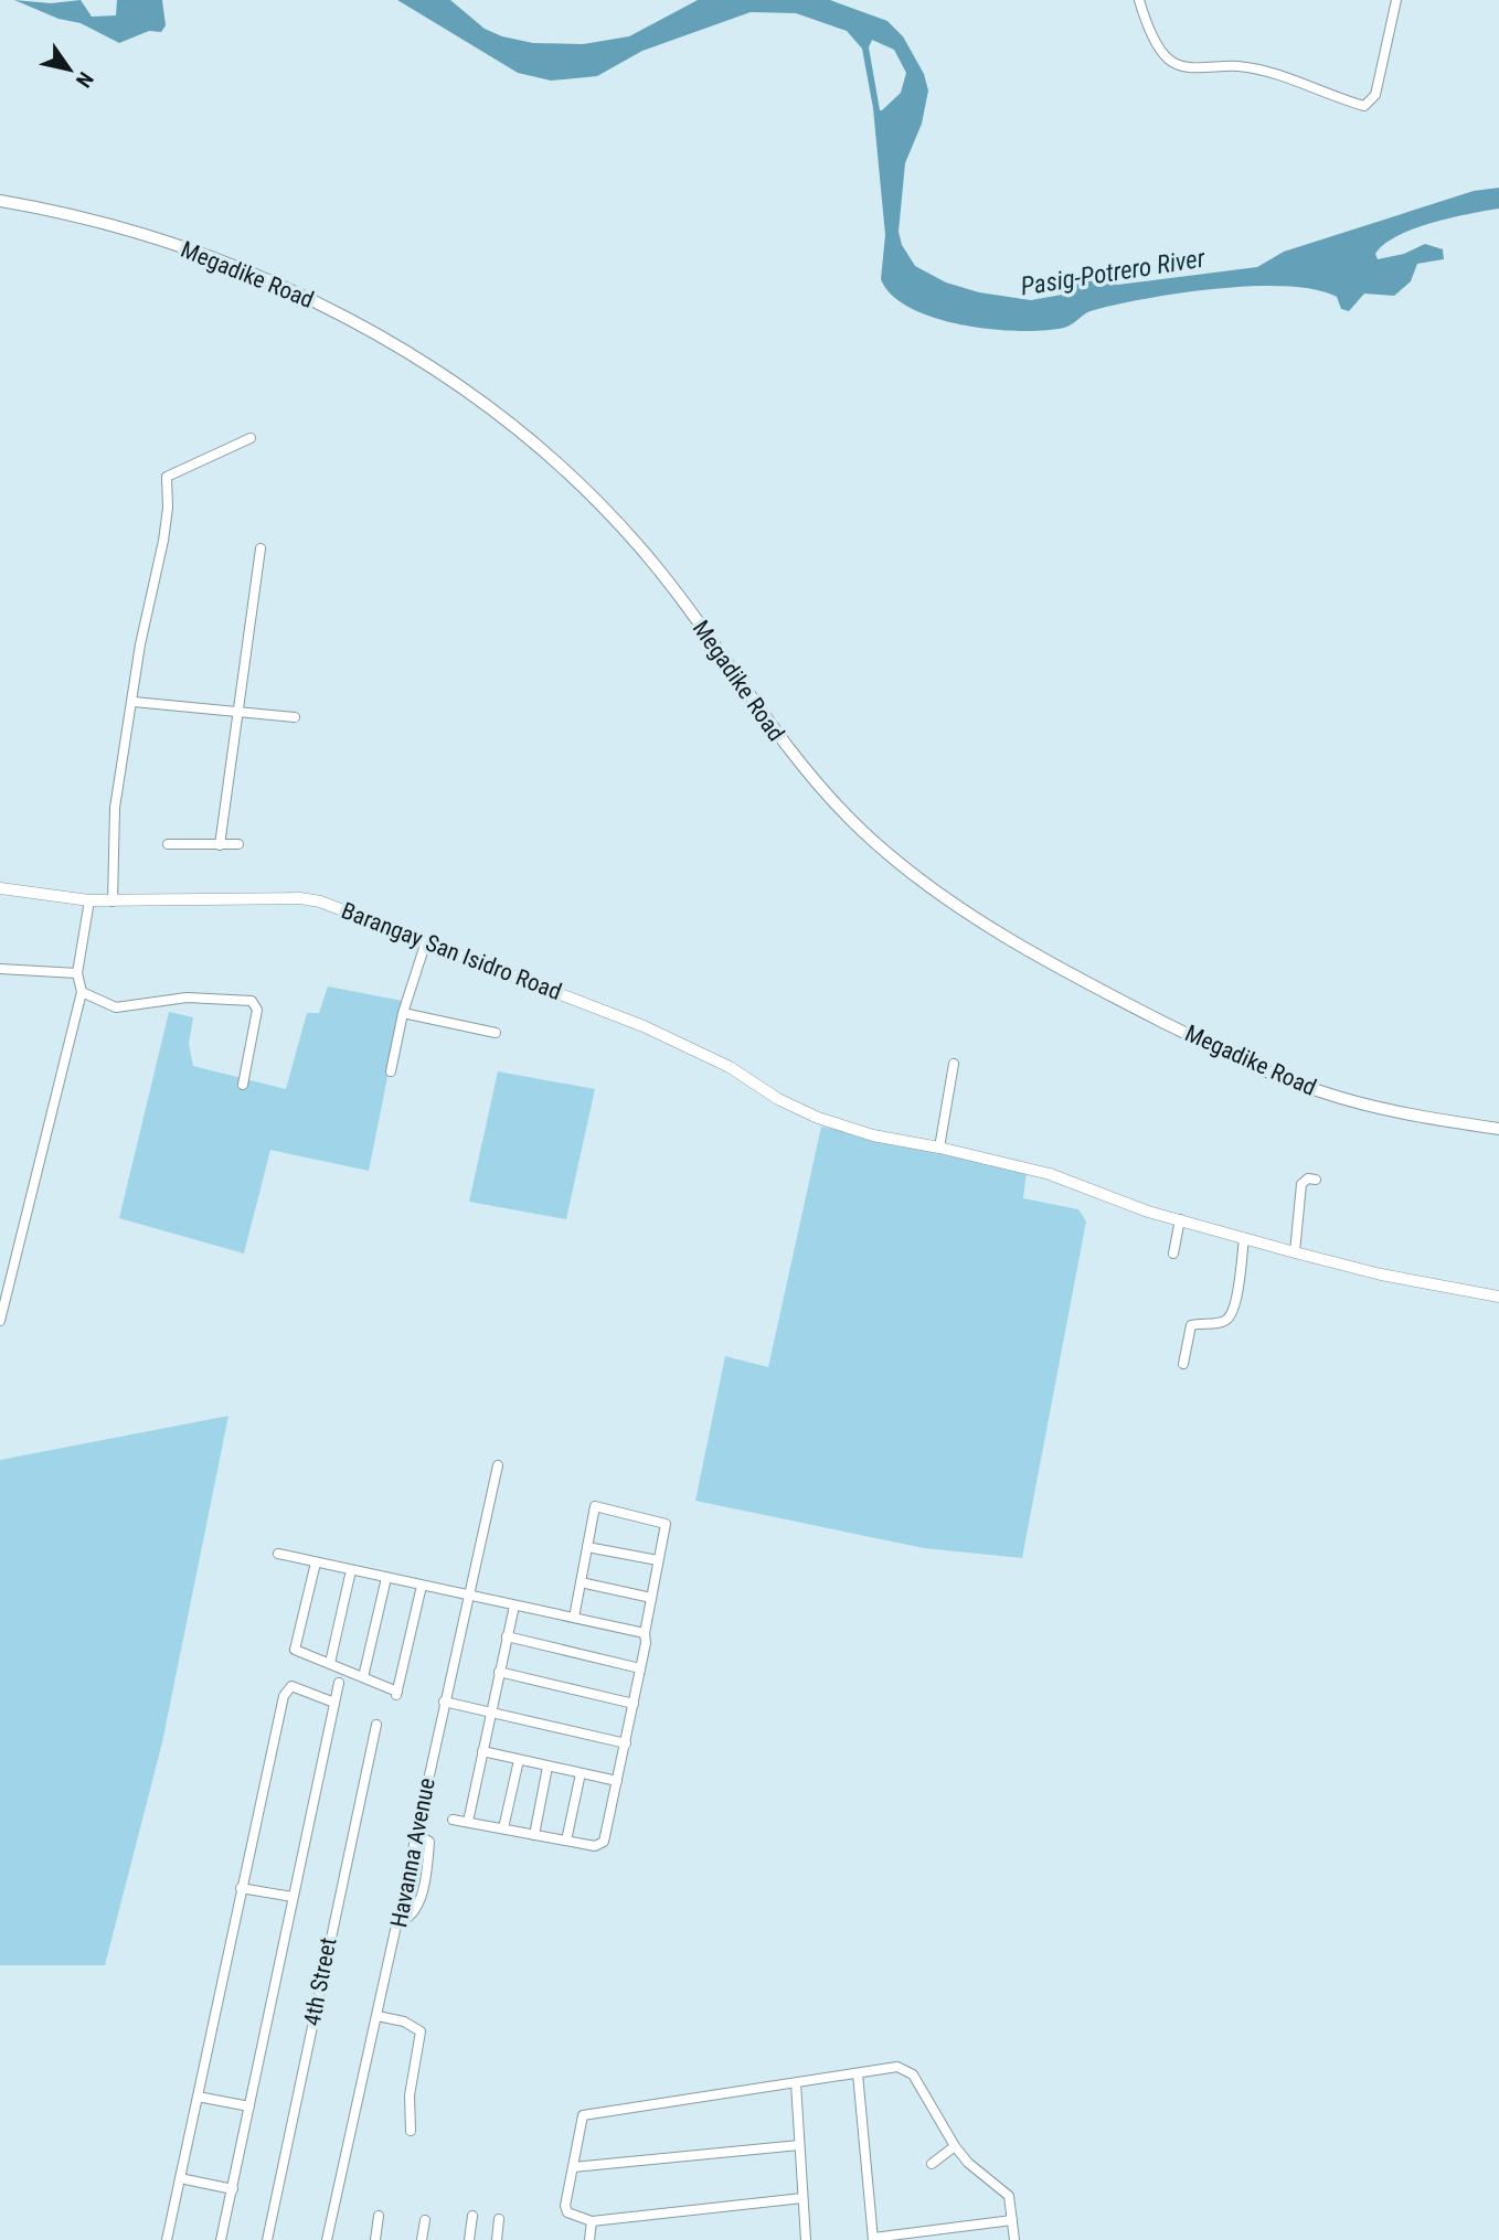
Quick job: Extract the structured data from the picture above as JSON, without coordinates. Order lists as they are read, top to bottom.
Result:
{
  "streets": {
    "main road": ["Megadike Road"],
    "street": ["Barangay San Isidro Road", "Havanna Avenue", "4th Street"]
  },
  "water": ["Pasig-Potrero River"],
  "north": "bottom right"
}
